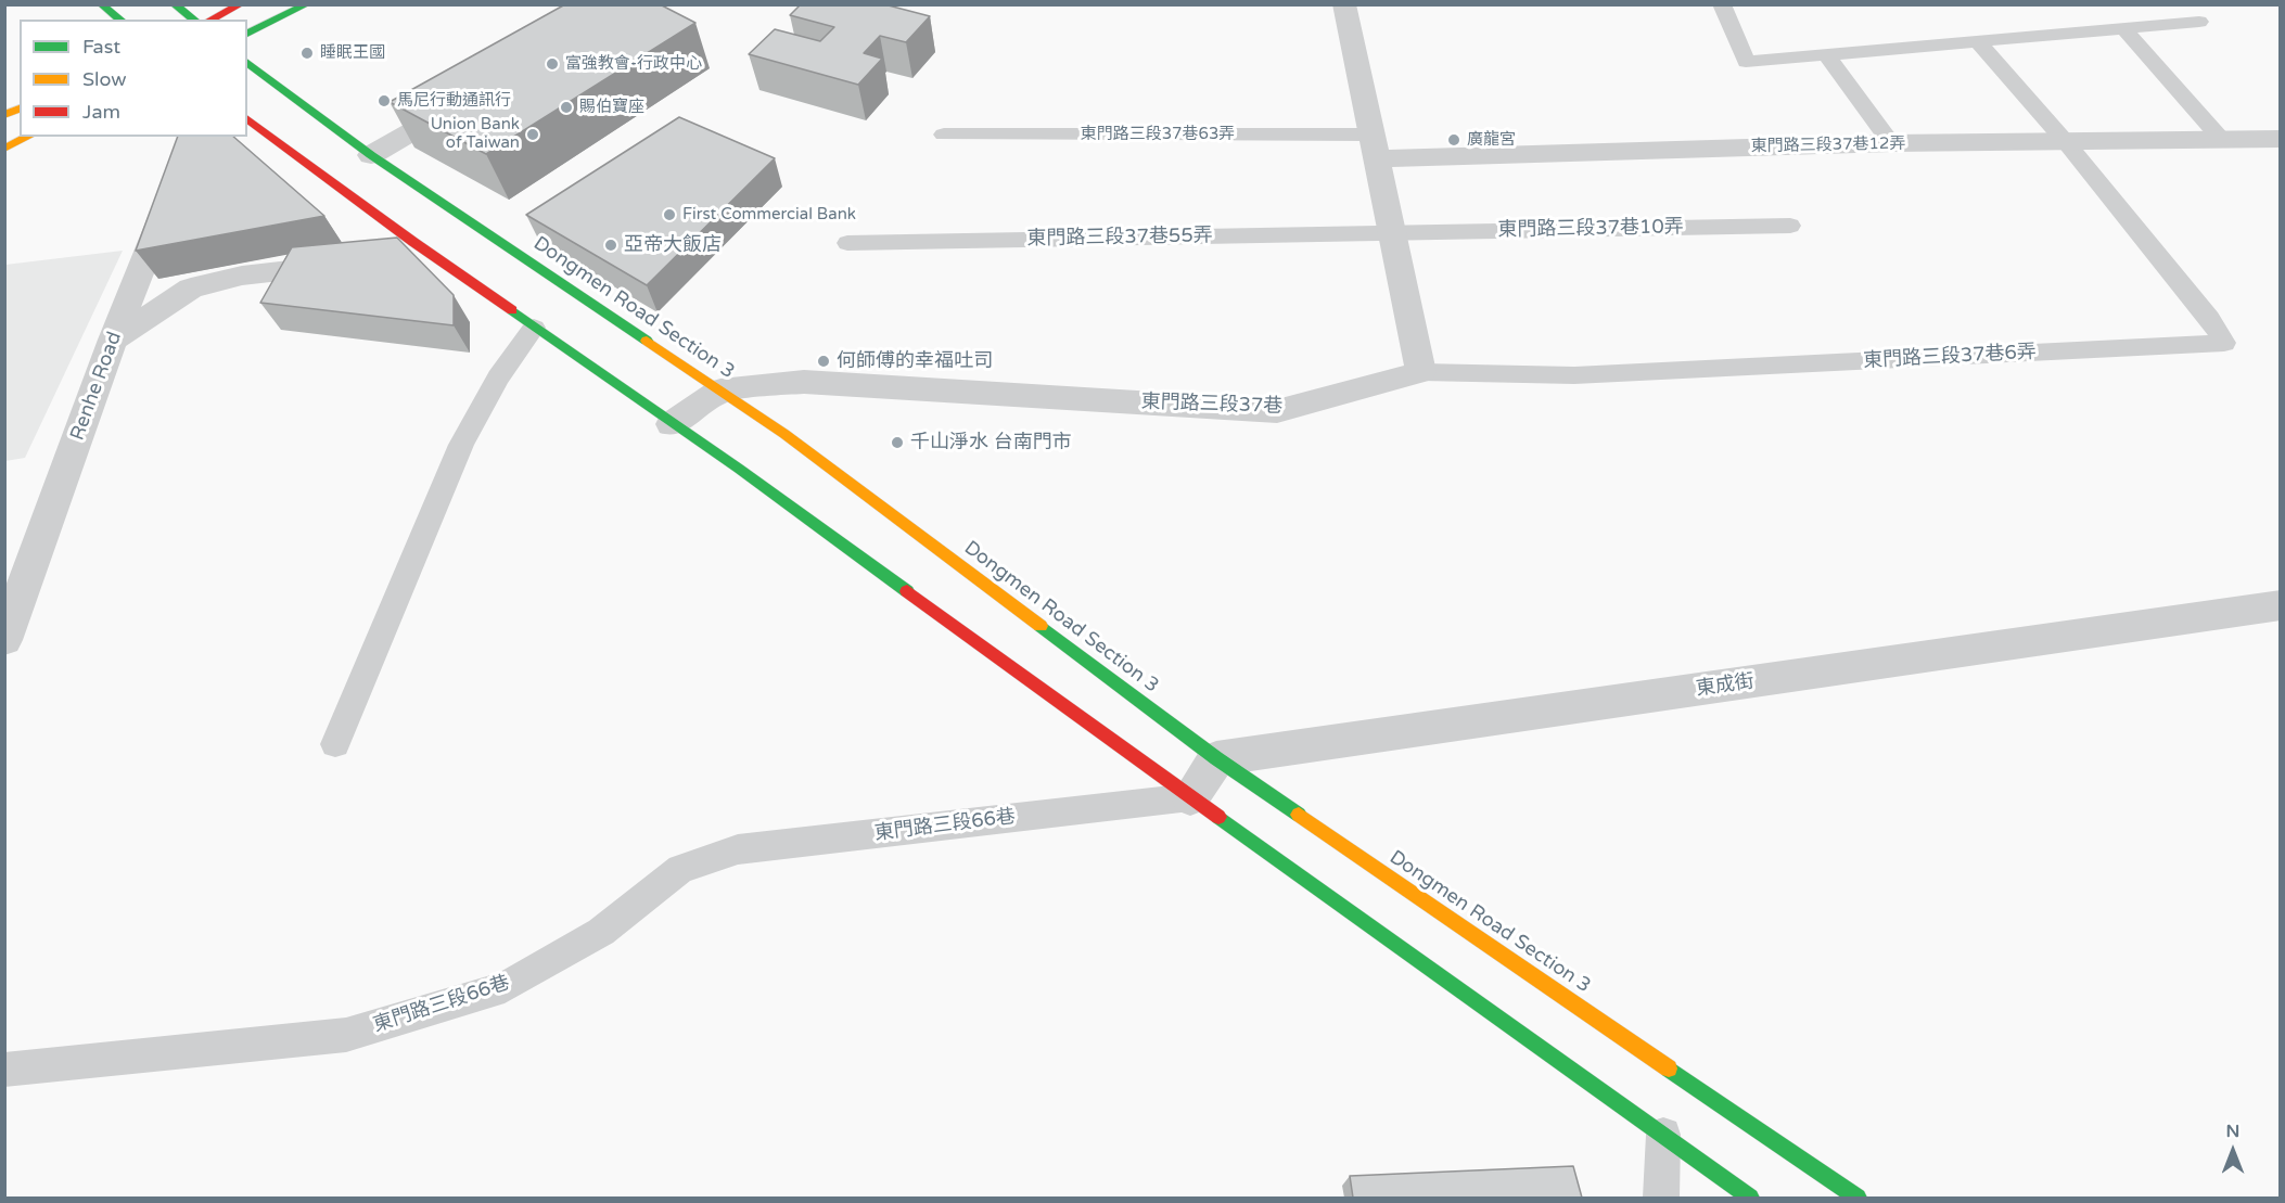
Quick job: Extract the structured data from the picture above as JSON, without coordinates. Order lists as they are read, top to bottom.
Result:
{
  "streets": {
    "main road": ["Dongmen Road Section 3"],
    "street": [
      "東門路三段37巷12弄",
      "Renhe Road",
      "東門路三段37巷",
      "東成街"
    ],
    "lane": [
      "東門路三段37巷63弄",
      "東門路三段37巷10弄",
      "東門路三段37巷55弄",
      "東門路三段37巷6弄",
      "東門路三段66巷"
    ]
  },
  "crossings": [
    ["東門路三段37巷63弄", "東門路三段37巷12弄"],
    ["東門路三段37巷12弄", "東門路三段37巷6弄"],
    ["東門路三段37巷10弄", "東門路三段37巷55弄"],
    ["Dongmen Road Section 3", "東門路三段37巷"],
    ["Dongmen Road Section 3", "東成街"],
    ["東門路三段37巷6弄", "東門路三段37巷"]
  ],
  "places": [
    "睡眠王國",
    "富強教會-行政中心",
    "馬尼行動通訊行",
    "賜伯寶座",
    "Union Bank of Taiwan",
    "廣龍宮",
    "First Commercial Bank",
    "亞帝大飯店",
    "何師傅的幸福吐司",
    "千山淨水 台南門市"
  ],
  "legend": ["Fast", "Slow", "Jam"],
  "north": "top"
}
